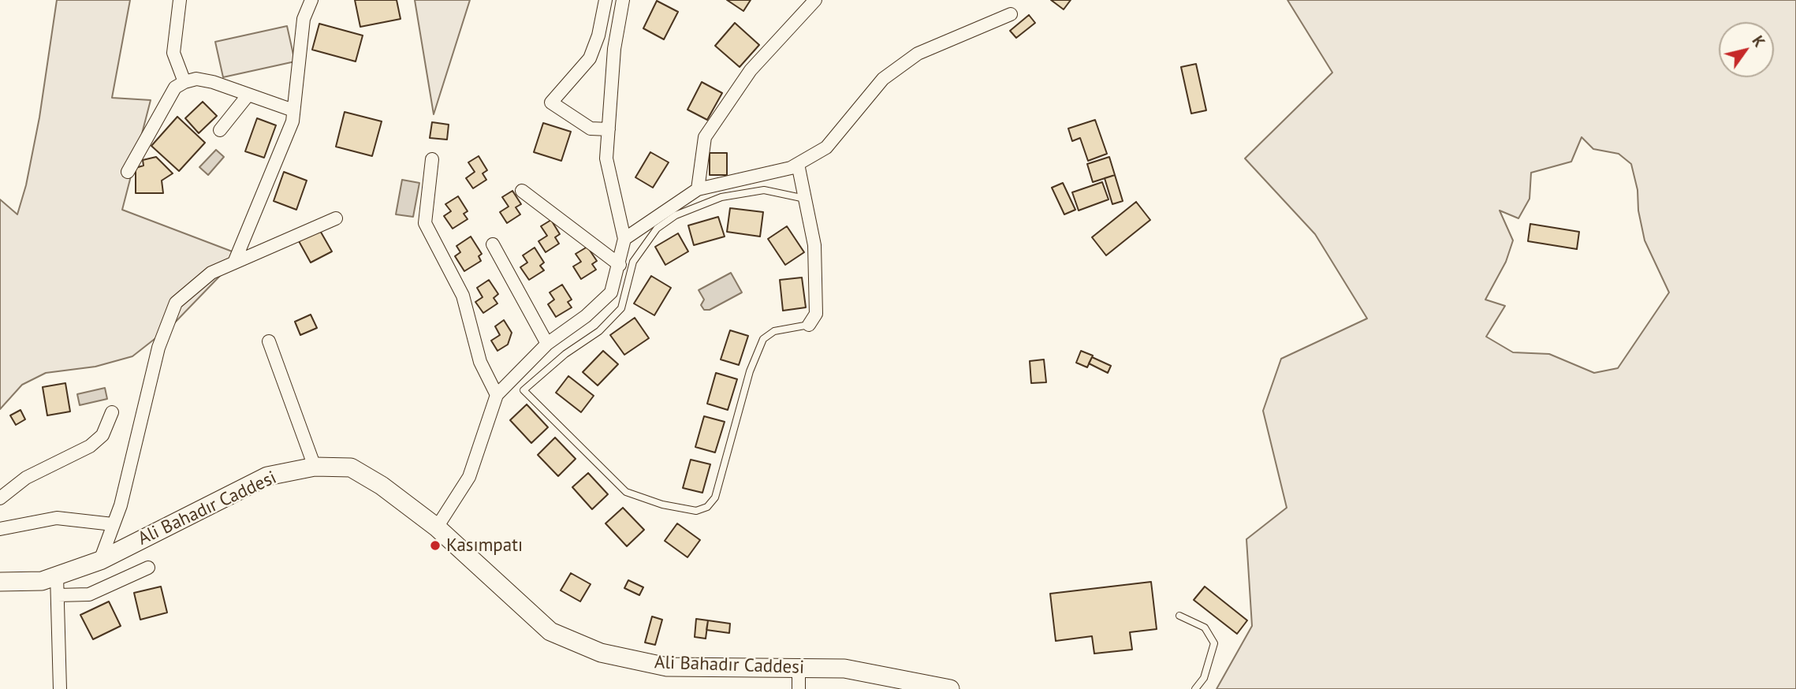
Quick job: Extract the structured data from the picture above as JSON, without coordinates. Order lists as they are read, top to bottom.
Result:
{
  "streets": {
    "main road": ["Ali Bahadır Caddesi"]
  },
  "places": ["Kasımpatı"],
  "north": "top right"
}
